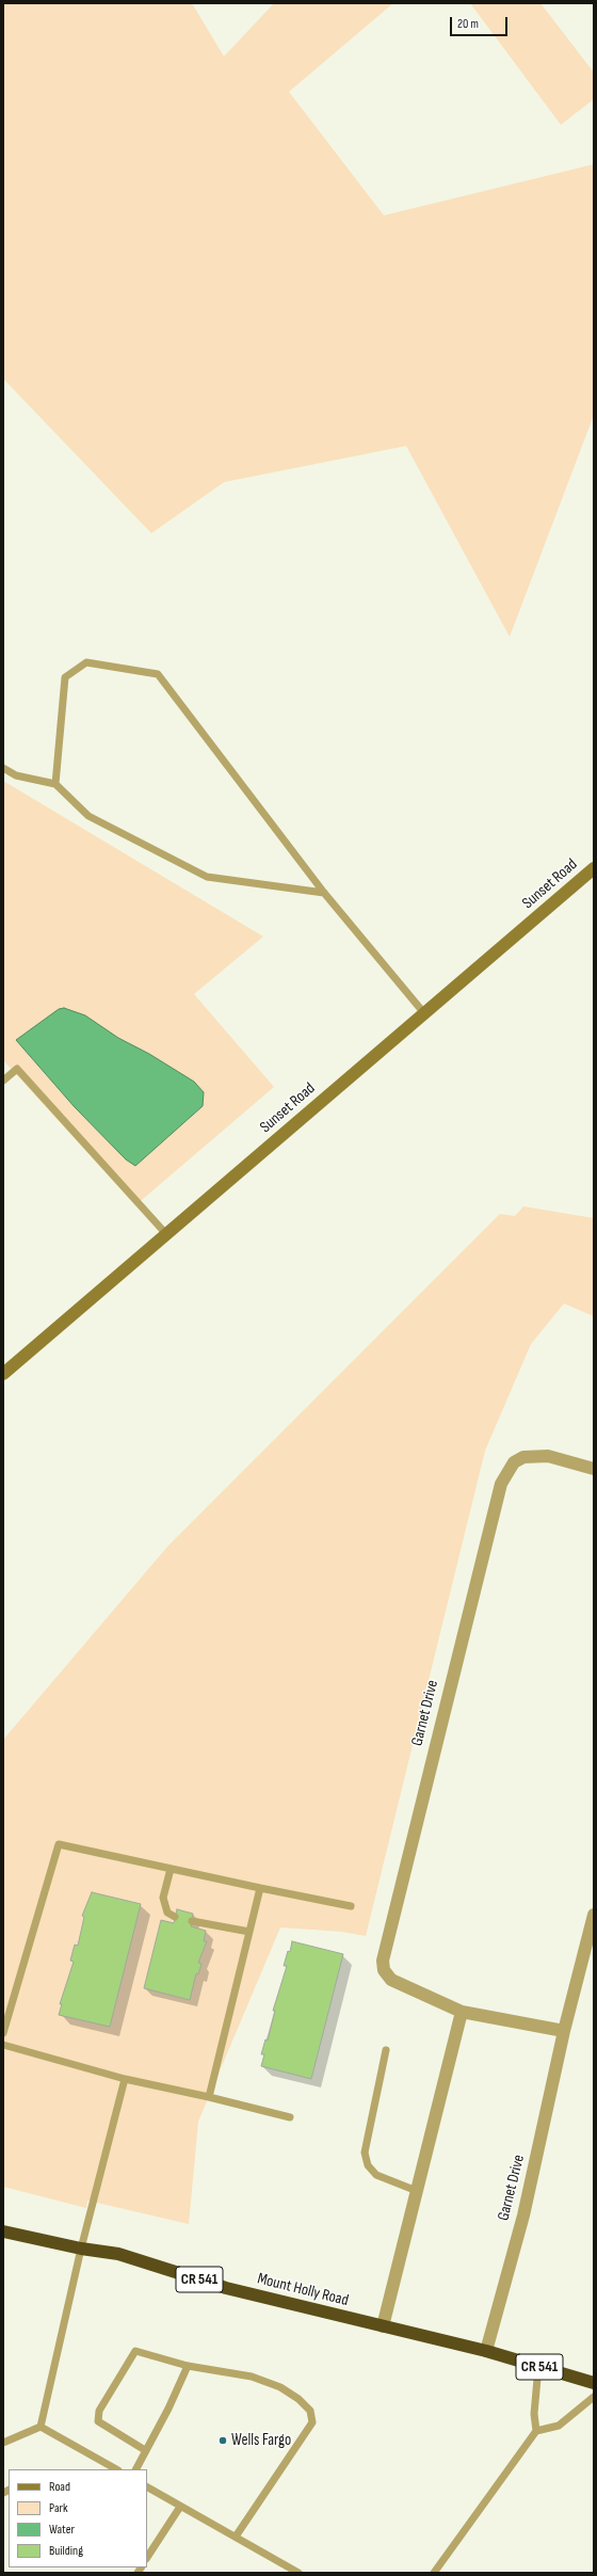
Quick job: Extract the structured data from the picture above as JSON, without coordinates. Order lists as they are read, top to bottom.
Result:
{
  "streets": {
    "highway": ["CR 541", "Mount Holly Road"],
    "street": ["Sunset Road", "Garnet Drive"]
  },
  "crossings": [
    ["Garnet Drive", "Mount Holly Road"]
  ],
  "places": ["Wells Fargo"],
  "legend": [
    "Road",
    "Park",
    "Water",
    "Building"
  ],
  "scale_bar": "20 m"
}
